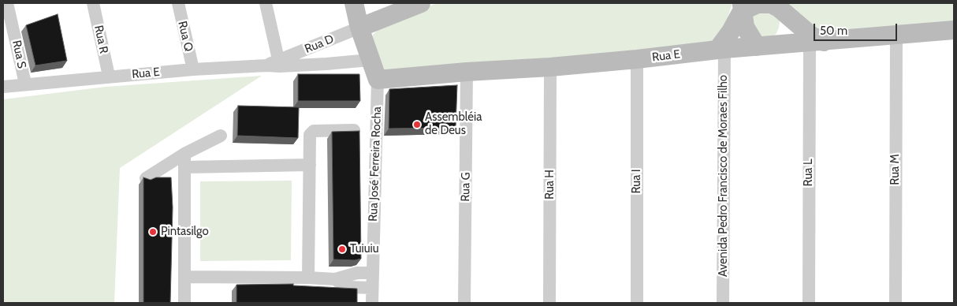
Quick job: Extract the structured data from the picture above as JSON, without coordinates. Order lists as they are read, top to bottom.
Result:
{
  "streets": {
    "street": [
      "Rua Q",
      "Rua R",
      "Rua D",
      "Rua S",
      "Rua E",
      "Rua José Ferreira Rocha",
      "Rua M",
      "Rua L",
      "Avenida Pedro Francisco de Moraes Filho",
      "Rua I",
      "Rua H",
      "Rua G"
    ]
  },
  "crossings": [
    ["Rua Q", "Rua E"],
    ["Rua R", "Rua E"],
    ["Rua D", "Rua E"],
    ["Rua D", "Rua José Ferreira Rocha"],
    ["Rua S", "Rua E"],
    ["Rua E", "Rua José Ferreira Rocha"],
    ["Rua E", "Rua M"],
    ["Rua E", "Rua L"],
    ["Rua E", "Avenida Pedro Francisco de Moraes Filho"],
    ["Rua E", "Rua I"],
    ["Rua E", "Rua H"],
    ["Rua E", "Rua G"]
  ],
  "places": ["Assembléia de Deus", "Pintasilgo", "Tuiuiu"],
  "scale_bar": "50 m"
}
